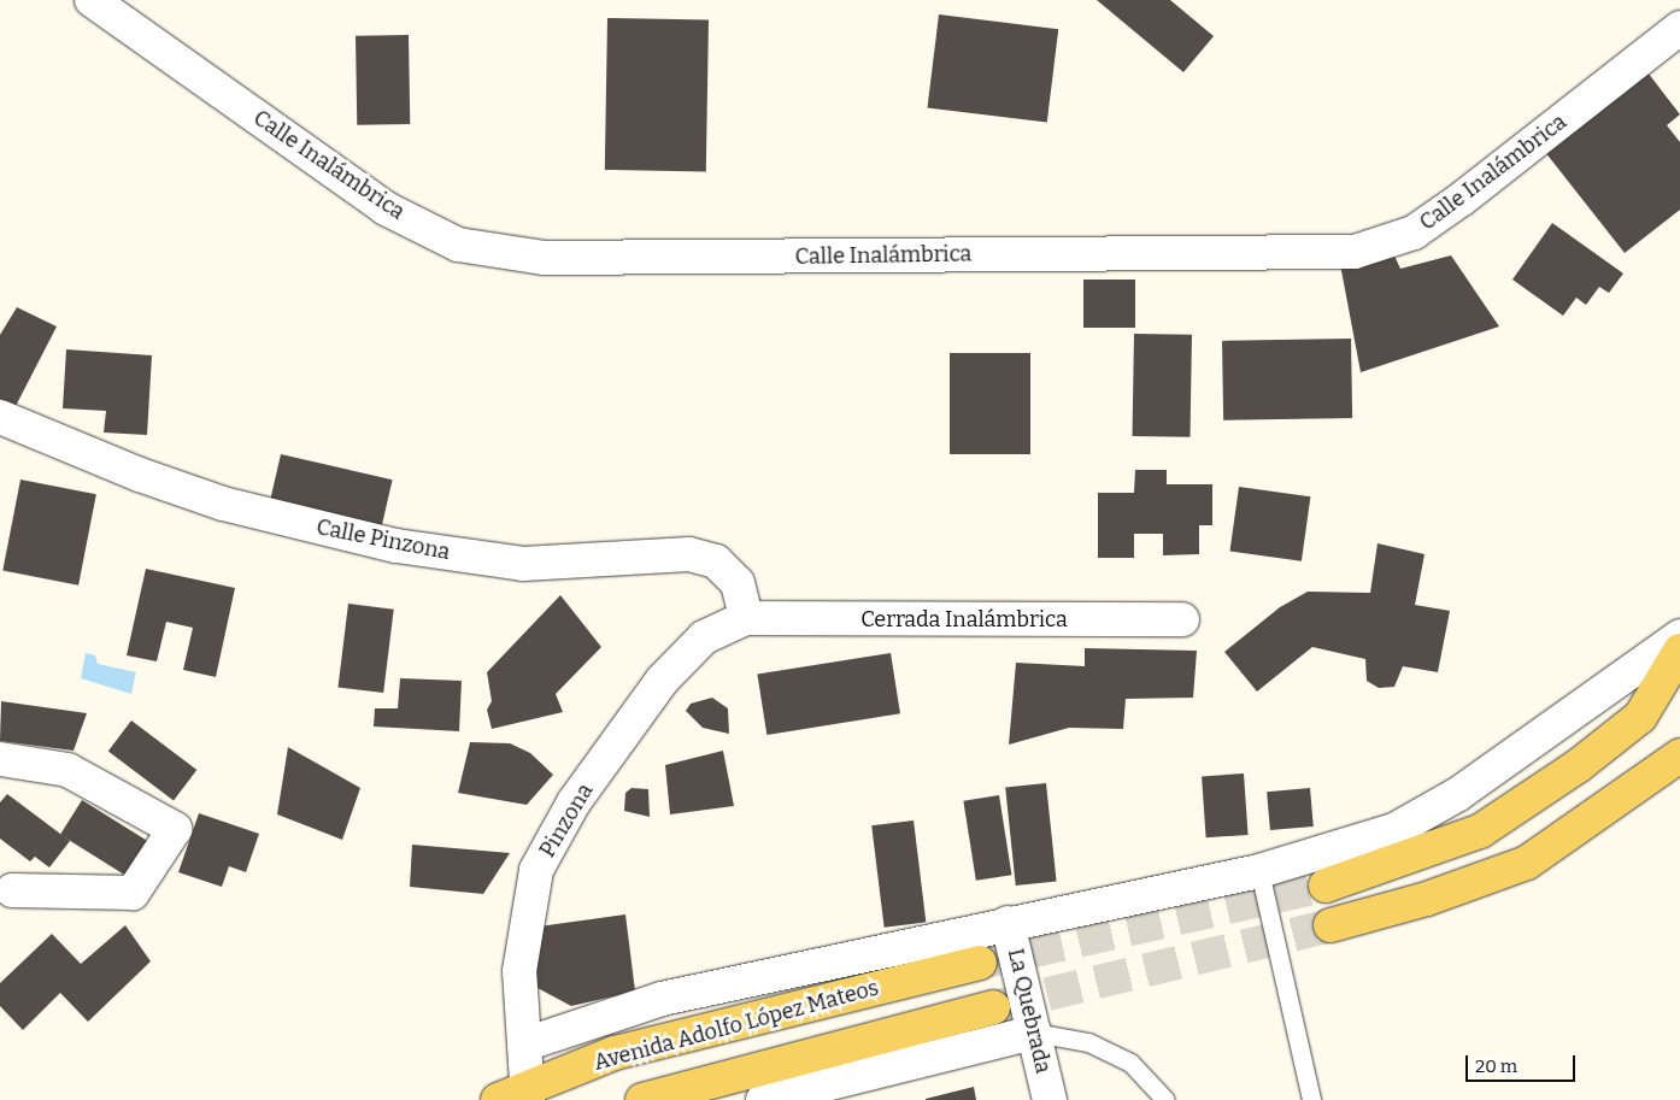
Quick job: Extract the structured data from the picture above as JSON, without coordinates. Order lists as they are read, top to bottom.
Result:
{
  "streets": {
    "main road": ["Avenida Adolfo López Mateos"],
    "street": [
      "Calle Inalámbrica",
      "Calle Pinzona",
      "Cerrada Inalámbrica",
      "Pinzona",
      "La Quebrada"
    ]
  },
  "crossings": [
    ["Calle Pinzona", "Cerrada Inalámbrica"],
    ["Calle Pinzona", "Pinzona"],
    ["Cerrada Inalámbrica", "Pinzona"],
    ["Pinzona", "Avenida Adolfo López Mateos"]
  ],
  "scale_bar": "20 m"
}
